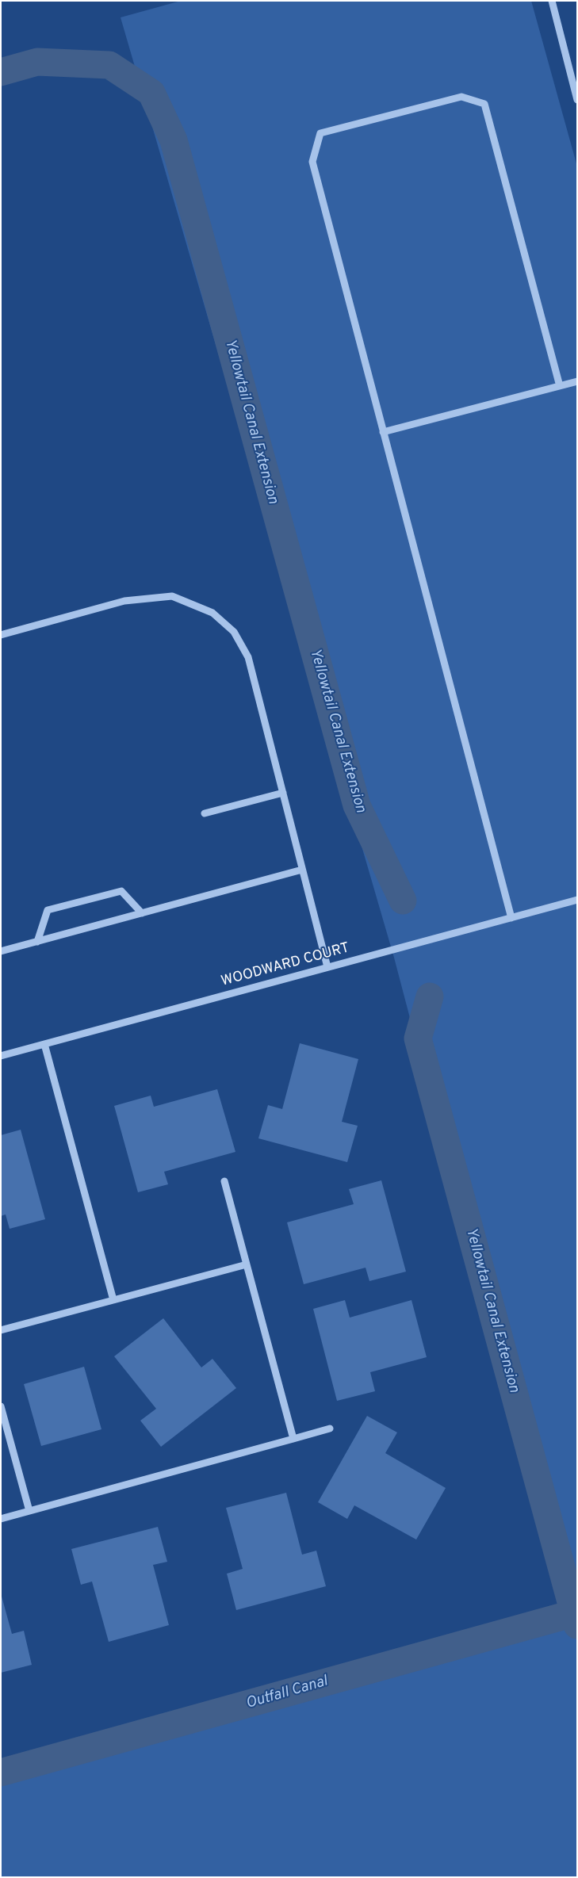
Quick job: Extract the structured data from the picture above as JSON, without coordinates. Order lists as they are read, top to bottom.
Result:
{
  "streets": {
    "street": ["WOODWARD COURT"]
  },
  "water": ["Yellowtail Canal Extension", "Outfall Canal"]
}
